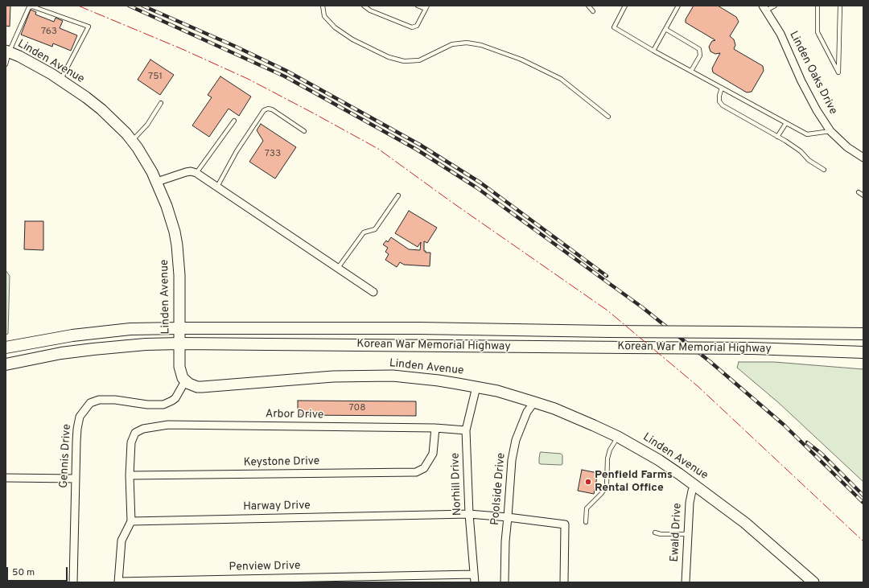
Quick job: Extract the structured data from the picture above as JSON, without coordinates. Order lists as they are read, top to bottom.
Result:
{
  "streets": {
    "main road": ["Korean War Memorial Highway"],
    "street": [
      "Linden Avenue",
      "Linden Oaks Drive",
      "Arbor Drive",
      "Gennis Drive",
      "Keystone Drive",
      "Norhill Drive",
      "Poolside Drive",
      "Harway Drive",
      "Ewald Drive",
      "Penview Drive"
    ]
  },
  "crossings": [
    ["Linden Avenue", "Korean War Memorial Highway"],
    ["Linden Avenue", "Gennis Drive"],
    ["Linden Avenue", "Norhill Drive"],
    ["Linden Avenue", "Poolside Drive"],
    ["Linden Avenue", "Ewald Drive"],
    ["Arbor Drive", "Keystone Drive"],
    ["Arbor Drive", "Norhill Drive"],
    ["Norhill Drive", "Harway Drive"],
    ["Norhill Drive", "Penview Drive"],
    ["Poolside Drive", "Harway Drive"],
    ["Harway Drive", "Penview Drive"]
  ],
  "places": ["Penfield Farms Rental Office"],
  "house_numbers": [
    "763",
    "751",
    "733",
    "708"
  ],
  "scale_bar": "50 m"
}
